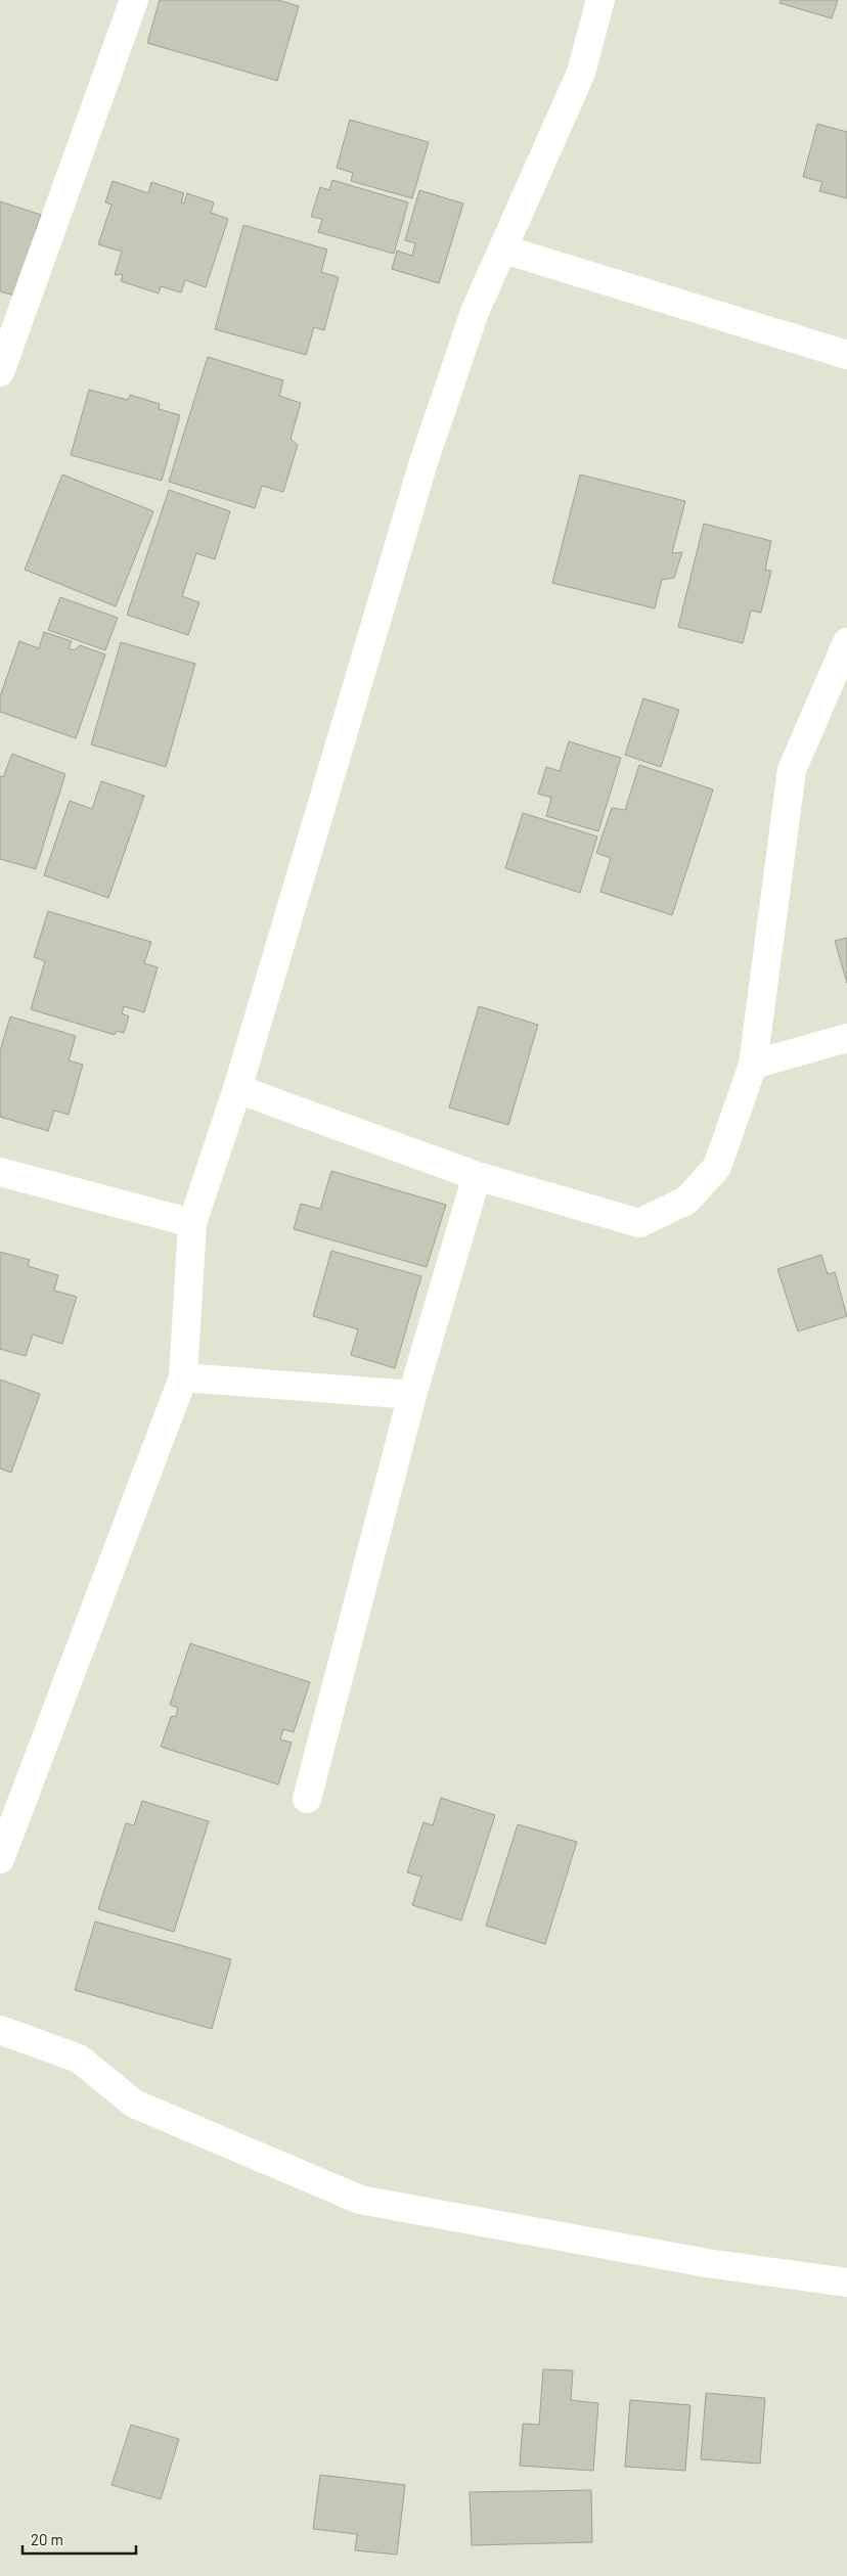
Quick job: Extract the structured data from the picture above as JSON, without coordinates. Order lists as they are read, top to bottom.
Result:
{
  "scale_bar": "20 m"
}
